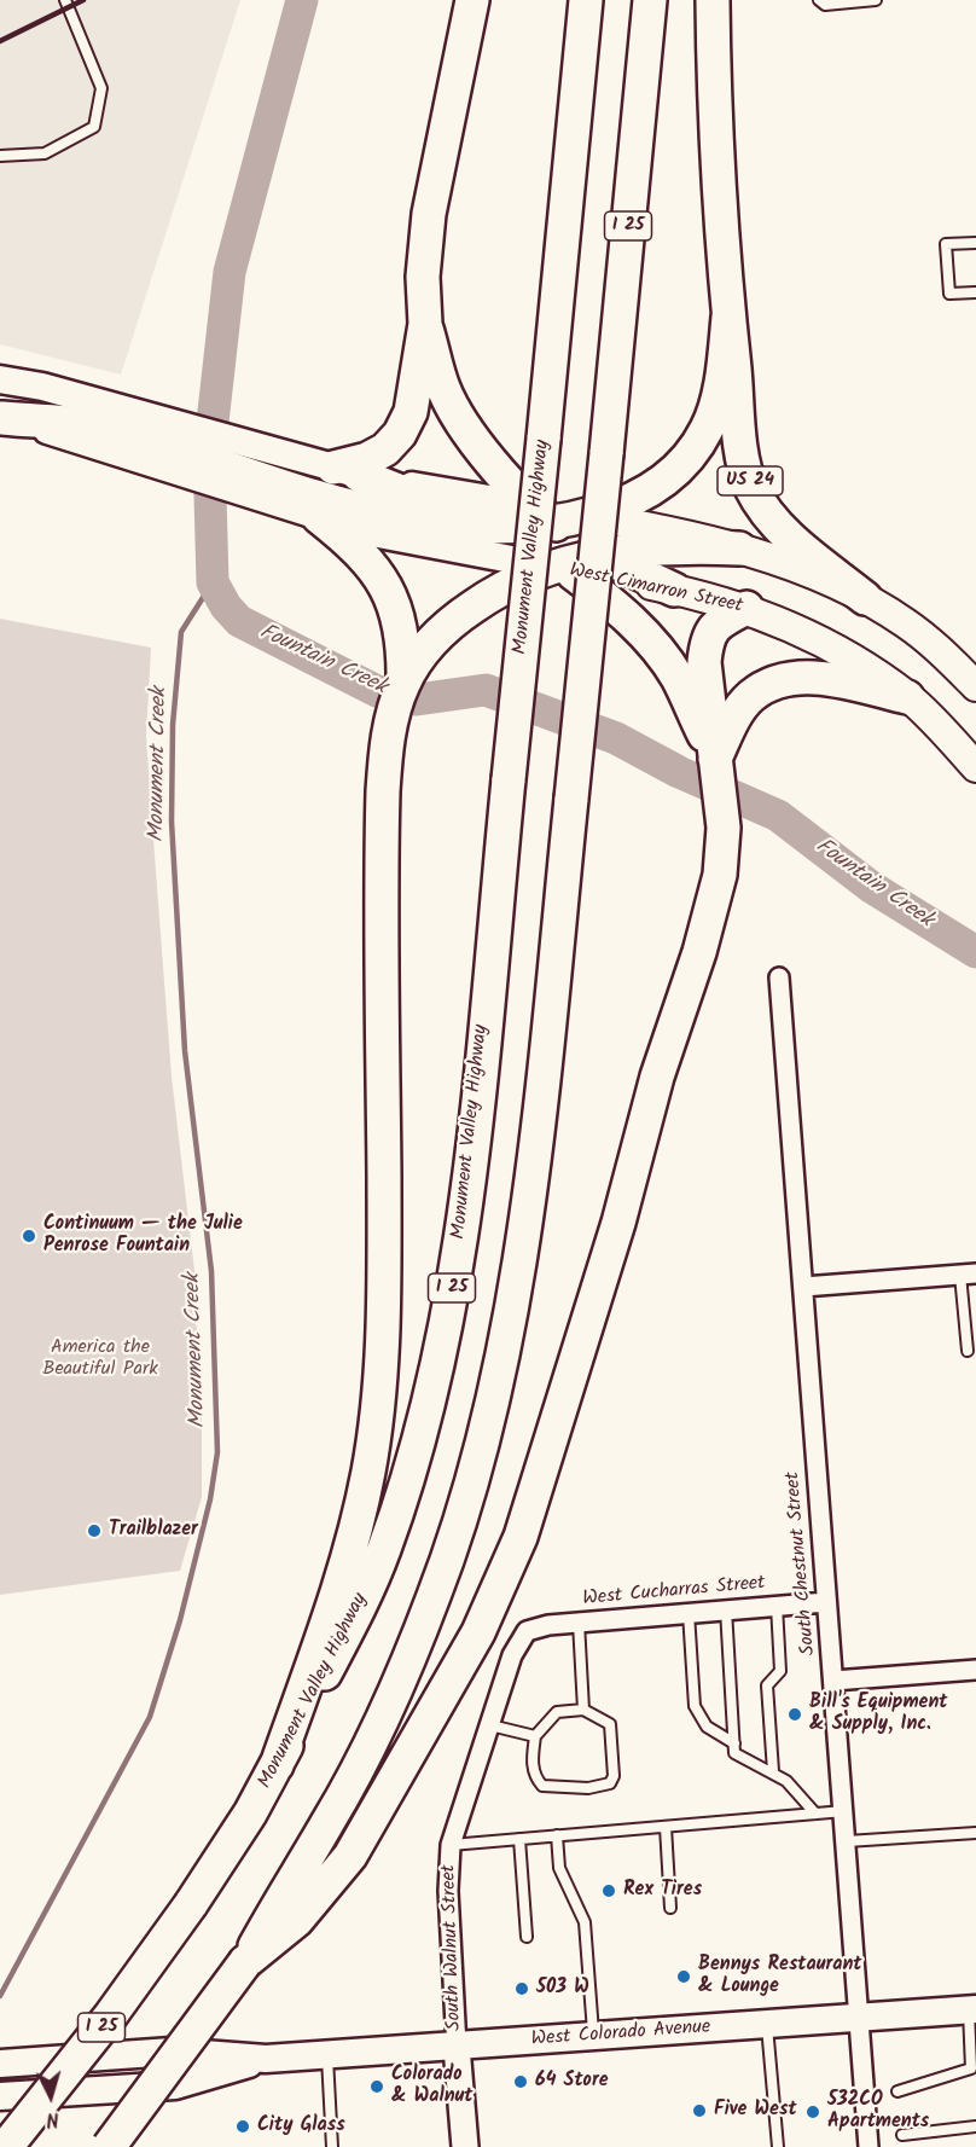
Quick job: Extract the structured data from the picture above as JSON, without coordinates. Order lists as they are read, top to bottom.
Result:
{
  "streets": {
    "highway": [
      "I 25",
      "US 24",
      "Monument Valley Highway",
      "West Cimarron Street"
    ],
    "main road": ["South Walnut Street", "West Colorado Avenue"],
    "street": ["South Chestnut Street", "West Cucharras Street"]
  },
  "crossings": [
    ["South Chestnut Street", "West Cucharras Street"],
    ["South Chestnut Street", "West Colorado Avenue"],
    ["West Cucharras Street", "South Walnut Street"],
    ["South Walnut Street", "West Colorado Avenue"]
  ],
  "water": ["Fountain Creek", "Monument Creek"],
  "parks": ["America the Beautiful Park"],
  "places": [
    "Continuum — the Julie Penrose Fountain",
    "Trailblazer",
    "Bill's Equipment & Supply, Inc.",
    "Rex Tires",
    "Bennys Restaurant & Lounge",
    "503 W",
    "64 Store",
    "Colorado & Walnut",
    "Five West",
    "532CO Apartments",
    "City Glass"
  ],
  "north": "bottom"
}
